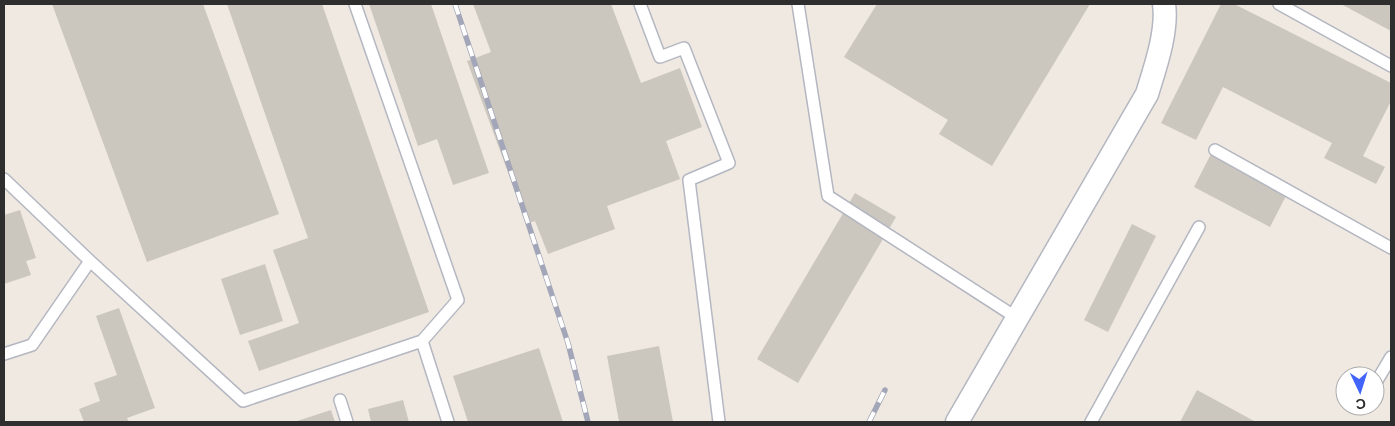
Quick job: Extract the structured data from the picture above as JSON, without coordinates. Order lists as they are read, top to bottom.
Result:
{
  "north": "bottom"
}
